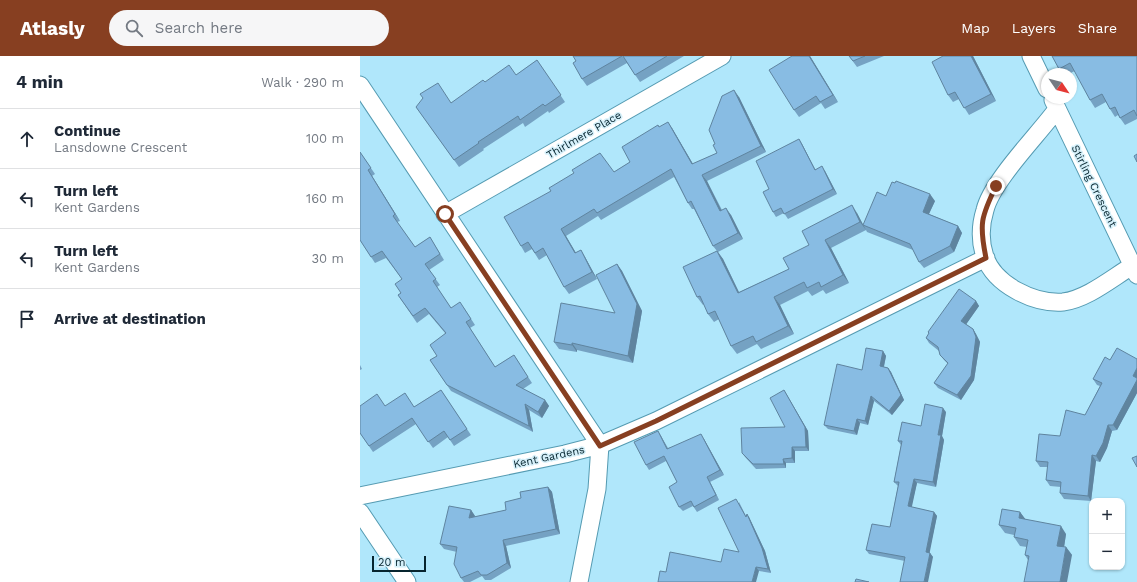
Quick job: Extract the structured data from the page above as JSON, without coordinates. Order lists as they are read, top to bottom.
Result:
{
  "streets": {
    "street": ["Thirlmere Place", "Stirling Crescent", "Kent Gardens"]
  },
  "scale_bar": "20 m",
  "north": "bottom right",
  "page": {
    "header": "Atlasly",
    "search": "Search here",
    "nav": ["Map", "Layers", "Share"],
    "heading": ["4 min", "Walk · 290 m"],
    "list": [
      ["Continue", "Lansdowne Crescent", "100 m"],
      ["Turn left", "Kent Gardens", "160 m"],
      ["Turn left", "Kent Gardens", "30 m"],
      "Arrive at destination"
    ],
    "map_buttons": ["+", "−"],
    "scale": "20 m"
  }
}
